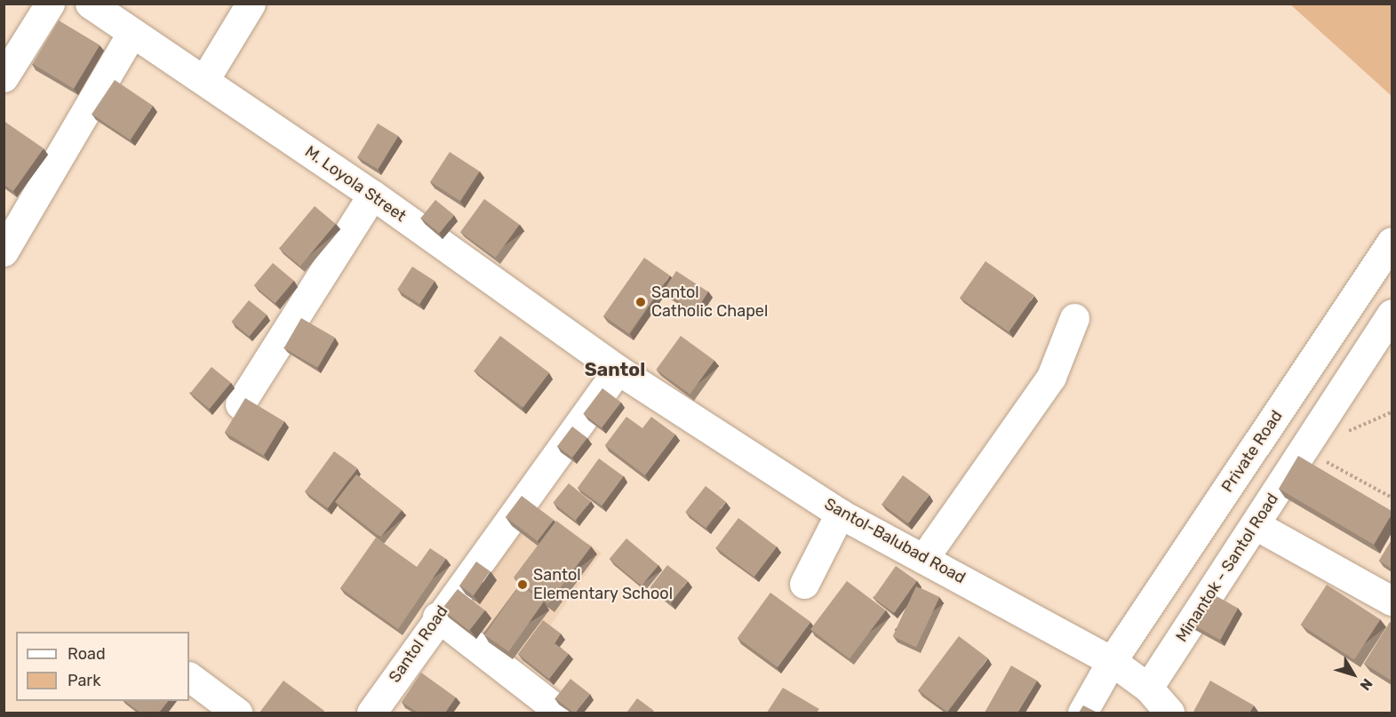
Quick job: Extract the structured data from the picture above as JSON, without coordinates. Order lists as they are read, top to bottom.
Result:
{
  "streets": {
    "street": [
      "M. Loyola Street",
      "Private Road",
      "Santol-Balubad Road",
      "Minantok - Santol Road",
      "Santol Road"
    ]
  },
  "crossings": [
    ["M. Loyola Street", "Santol-Balubad Road"],
    ["M. Loyola Street", "Santol Road"],
    ["Private Road", "Santol-Balubad Road"],
    ["Santol-Balubad Road", "Minantok - Santol Road"],
    ["Santol-Balubad Road", "Santol Road"]
  ],
  "districts": ["Santol"],
  "places": ["Santol Catholic Chapel", "Santol Elementary School"],
  "legend": ["Road", "Park"],
  "north": "bottom right"
}
